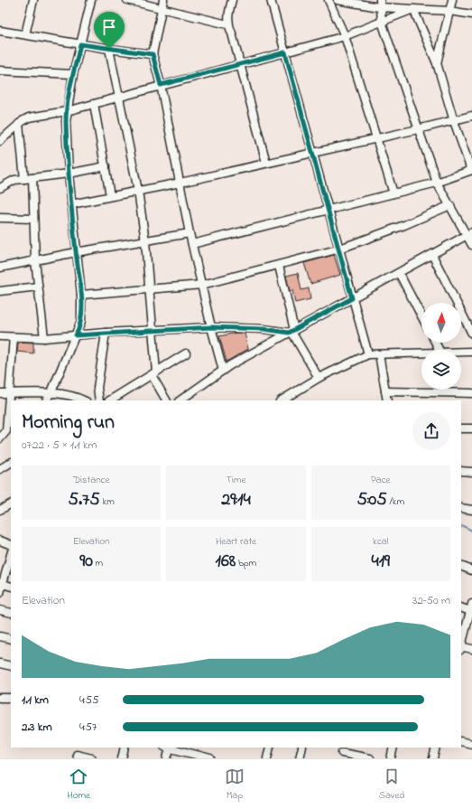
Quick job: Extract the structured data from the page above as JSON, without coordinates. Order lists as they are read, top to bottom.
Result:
{
  "north": "top",
  "page": {
    "heading": ["Morning run", "07:22 · 5 × 1.1 km"],
    "stats": [
      ["Distance", "5.75 km"],
      ["Time", "29:14"],
      ["Pace", "5:05 /km"],
      ["Elevation", "90 m"],
      ["Heart rate", "168 bpm"],
      ["kcal", "419"]
    ],
    "chart": ["Elevation", "32–50 m"],
    "list": [
      {
        "name": "1.1 km",
        "note": "4:55"
      },
      {
        "name": "2.3 km",
        "note": "4:57"
      }
    ],
    "tabs": ["Home", "Map", "Saved"]
  }
}
